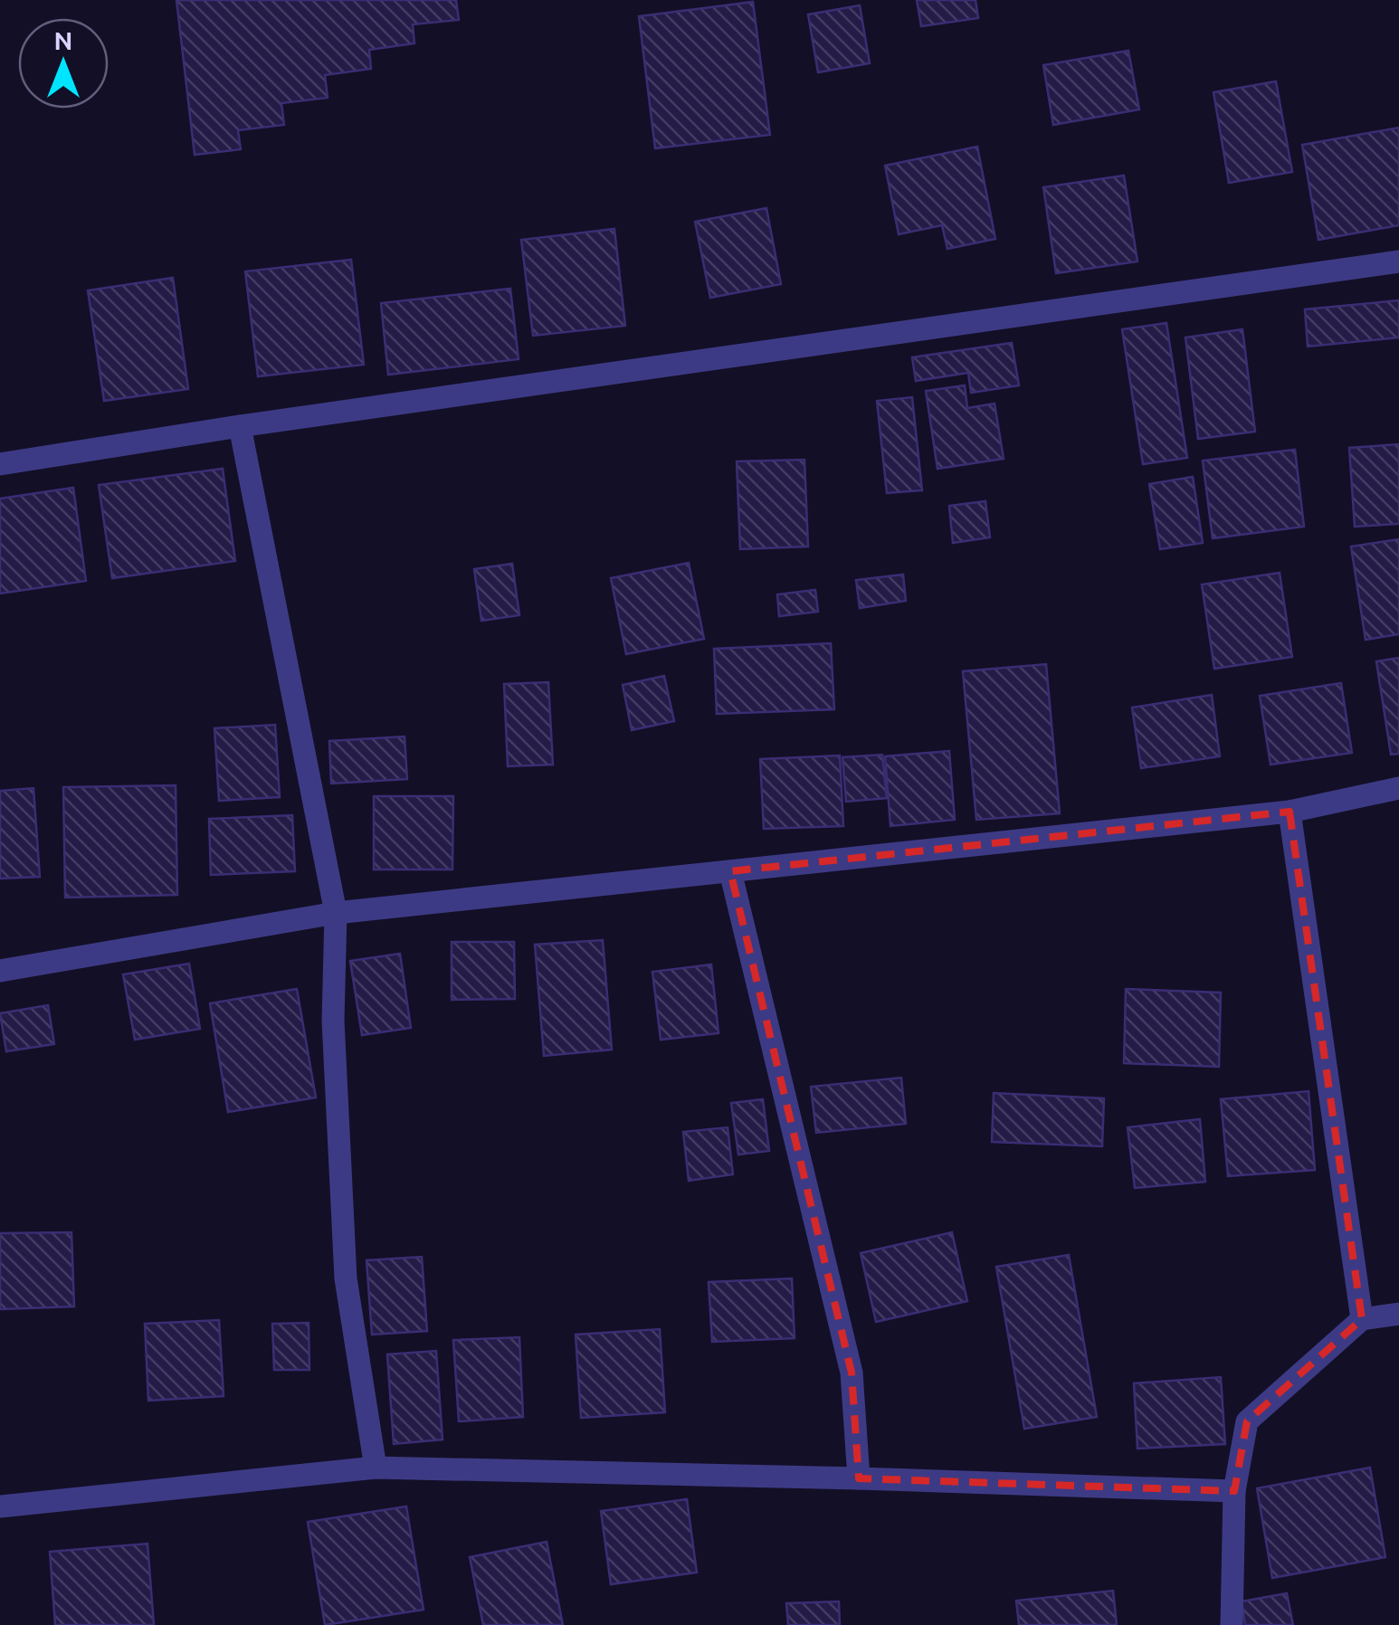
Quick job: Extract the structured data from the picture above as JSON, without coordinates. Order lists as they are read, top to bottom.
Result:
{
  "north": "top"
}
